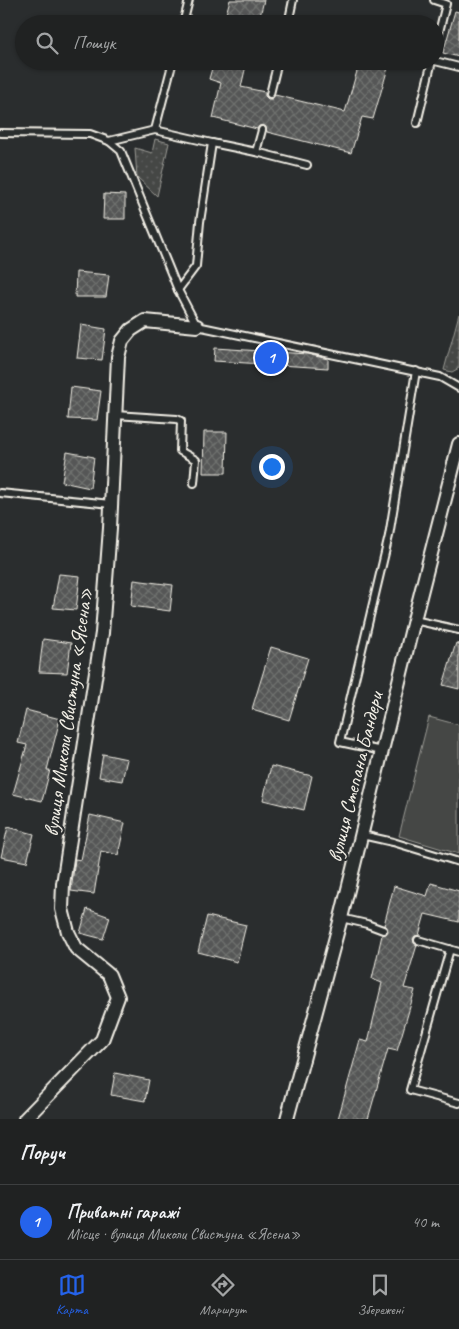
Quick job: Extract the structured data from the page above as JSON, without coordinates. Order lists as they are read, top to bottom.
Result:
{
  "streets": {
    "street": ["вулиця Миколи Свистуна «Ясена»", "вулиця Степана Бандери"]
  },
  "page": {
    "search": "Пошук",
    "pins": "1",
    "heading": "Поруч",
    "list": [
      {
        "mark": "1",
        "name": "Приватні гаражі",
        "note": "Місце · вулиця Миколи Свистуна «Ясена»",
        "value": "40 m"
      }
    ],
    "nav": ["Карта", "Маршрут", "Збережені"]
  }
}
